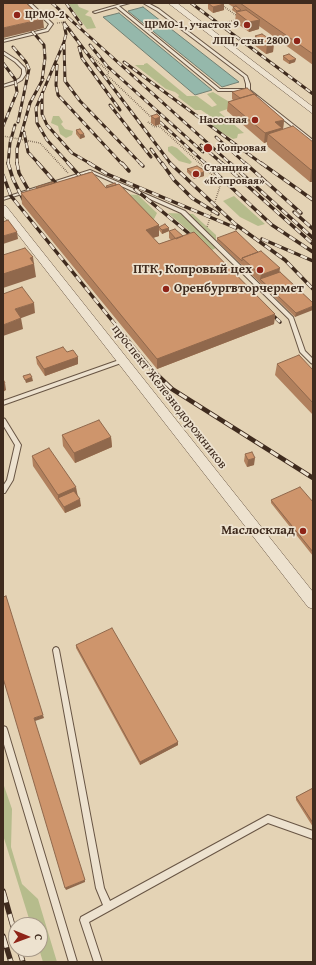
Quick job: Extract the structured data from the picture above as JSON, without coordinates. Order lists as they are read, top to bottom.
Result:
{
  "streets": {
    "street": ["проспект Железнодорожников"]
  },
  "places": [
    "ЦРМО-2",
    "ЦРМО-1, участок 9",
    "ЛПЦ, стан 2800",
    "Насосная",
    "Копровая",
    "Станция «Копровая»",
    "ПТК, Копровый цех",
    "Оренбургвторчермет",
    "Маслосклад"
  ],
  "north": "right"
}
